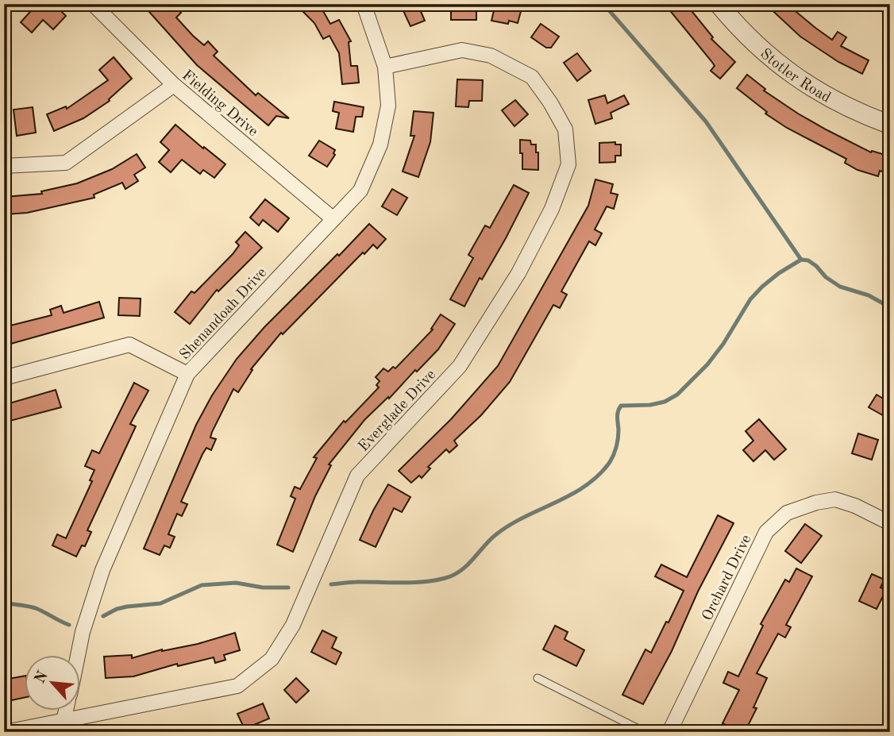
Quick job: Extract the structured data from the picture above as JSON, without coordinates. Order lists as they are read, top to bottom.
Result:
{
  "streets": {
    "street": [
      "Stotler Road",
      "Fielding Drive",
      "Shenandoah Drive",
      "Everglade Drive",
      "Orchard Drive"
    ]
  },
  "crossings": [
    ["Fielding Drive", "Shenandoah Drive"],
    ["Shenandoah Drive", "Everglade Drive"]
  ],
  "north": "top left"
}
